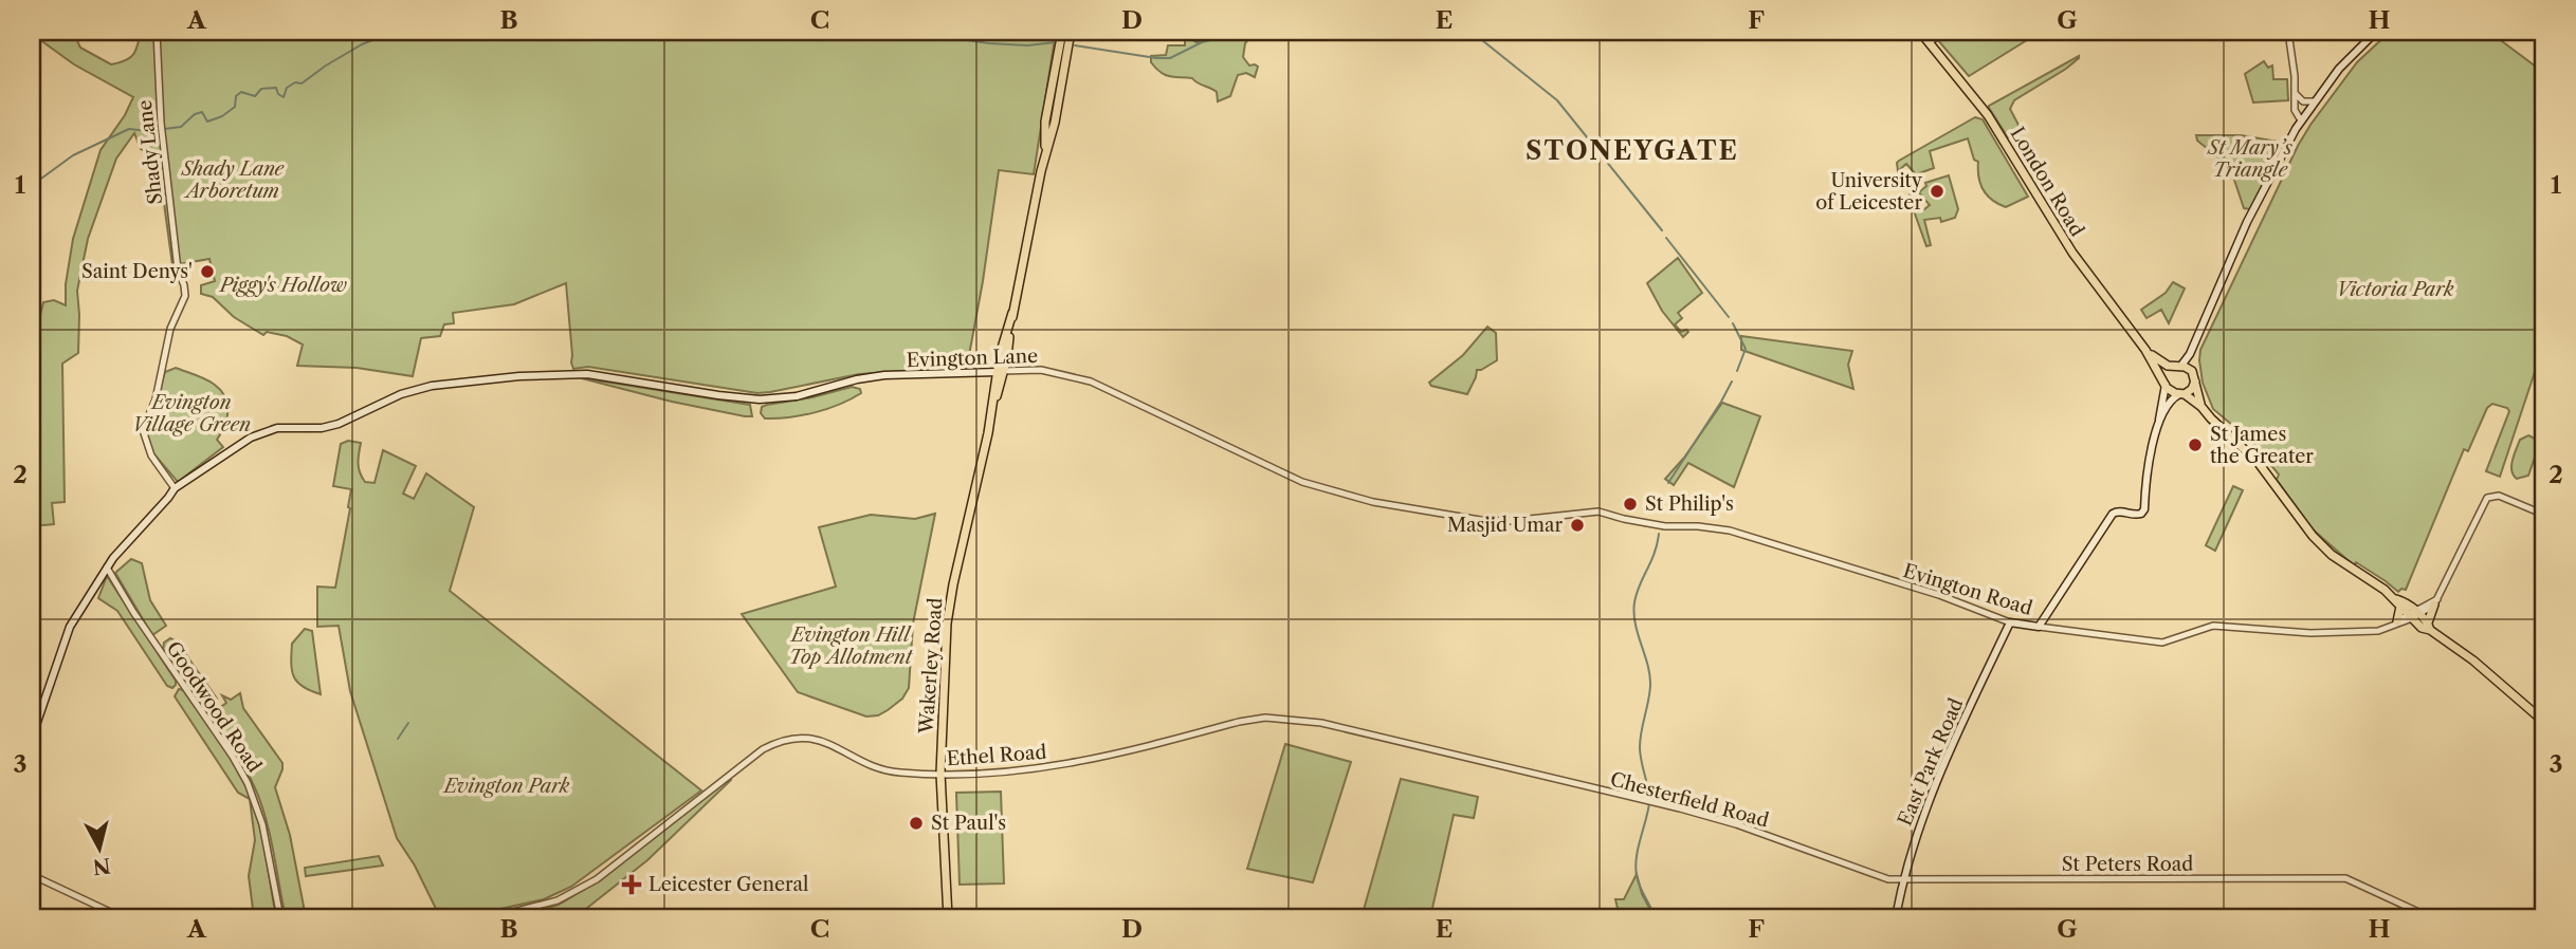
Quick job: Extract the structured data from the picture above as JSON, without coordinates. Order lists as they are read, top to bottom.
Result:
{
  "streets": {
    "main road": [
      "London Road",
      "Evington Lane",
      "Evington Road",
      "Wakerley Road",
      "East Park Road"
    ],
    "street": [
      "Shady Lane",
      "Goodwood Road",
      "Ethel Road",
      "Chesterfield Road",
      "St Peters Road"
    ]
  },
  "crossings": [
    ["Shady Lane", "Evington Lane"],
    ["London Road", "Evington Road"],
    ["Evington Lane", "Evington Road"],
    ["Evington Lane", "Wakerley Road"],
    ["Evington Lane", "Goodwood Road"],
    ["Evington Road", "East Park Road"],
    ["Wakerley Road", "Ethel Road"],
    ["Ethel Road", "Chesterfield Road"],
    ["East Park Road", "Chesterfield Road"],
    ["East Park Road", "St Peters Road"],
    ["Chesterfield Road", "St Peters Road"]
  ],
  "districts": ["STONEYGATE"],
  "parks": [
    "St Mary’s Triangle",
    "Shady Lane Arboretum",
    "Piggy's Hollow",
    "Victoria Park",
    "Evington Village Green",
    "Evington Hill Top Allotment",
    "Evington Park"
  ],
  "places": {
    "other": [
      "University of Leicester",
      "Saint Denys'",
      "St James the Greater",
      "St Philip's",
      "Masjid Umar",
      "St Paul's"
    ],
    "health": ["Leicester General"]
  },
  "north": "bottom",
  "grid": {
    "columns": [
      "A",
      "B",
      "C",
      "D",
      "E",
      "F",
      "G",
      "H"
    ],
    "rows": ["1", "2", "3"]
  }
}
